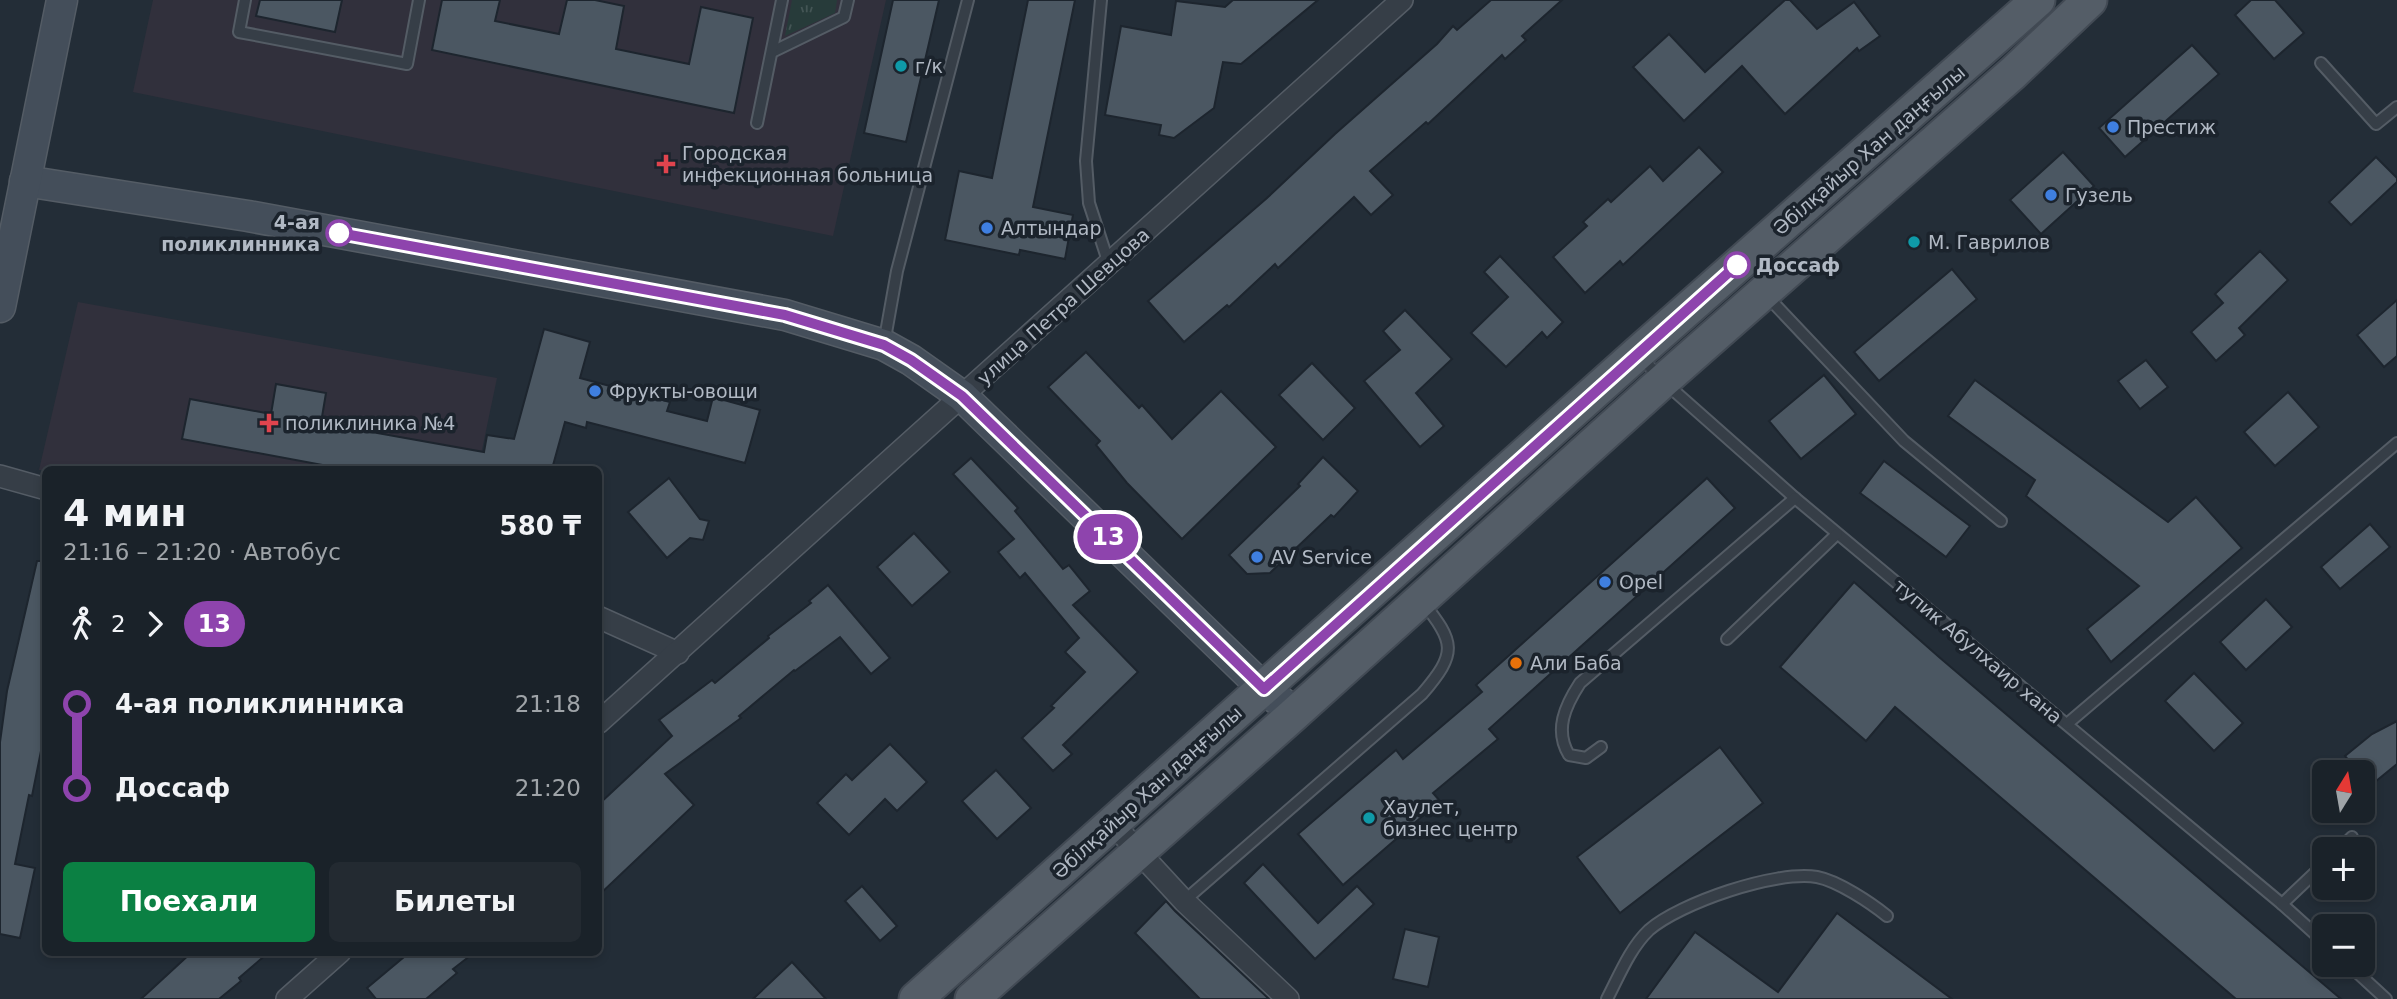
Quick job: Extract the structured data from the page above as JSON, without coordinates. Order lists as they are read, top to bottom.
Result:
{
  "streets": {
    "main road": ["Әбілқайыр Хан даңғылы"],
    "street": ["улица Петра Шевцова"],
    "lane": ["тупик Абулхаир хана"]
  },
  "crossings": [
    ["Әбілқайыр Хан даңғылы", "тупик Абулхаир хана"]
  ],
  "places": {
    "other": [
      "г/к",
      "Престиж",
      "Гузель",
      "Алтындар",
      "4-ая поликлинника",
      "М. Гаврилов",
      "Доссаф",
      "Фрукты-овощи",
      "AV Service",
      "Opel",
      "Али Баба",
      "Хаулет, бизнес центр"
    ],
    "health": ["Городская инфекционная больница", "поликлиника №4"]
  },
  "lines": ["bus line 13"],
  "north": "top",
  "page": {
    "on_map": "13",
    "heading": ["4 мин", "21:16 – 21:20 · Автобус", "580 ₸"],
    "legs": ["2", "13"],
    "list": [
      {
        "name": "4-ая поликлинника",
        "value": "21:18"
      },
      {
        "name": "Доссаф",
        "value": "21:20"
      }
    ],
    "map_buttons": ["+", "−"],
    "buttons": ["Поехали", "Билеты"]
  }
}
